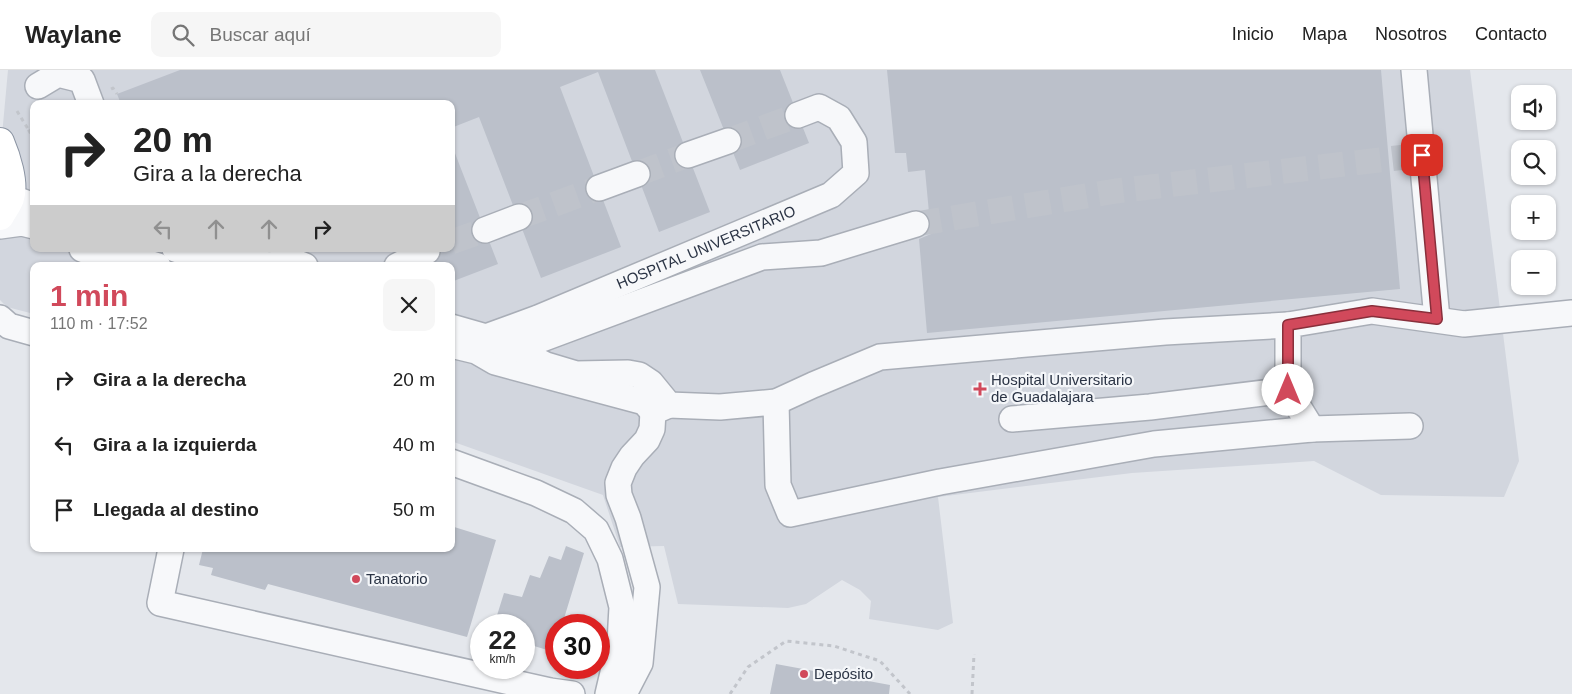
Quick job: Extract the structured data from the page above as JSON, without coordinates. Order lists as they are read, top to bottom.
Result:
{
  "streets": {
    "street": ["HOSPITAL UNIVERSITARIO"]
  },
  "places": {
    "health": ["Hospital Universitario de Guadalajara"],
    "other": ["Tanatorio", "Depósito"]
  },
  "page": {
    "header": "Waylane",
    "search": "Buscar aquí",
    "nav": [
      "Inicio",
      "Mapa",
      "Nosotros",
      "Contacto"
    ],
    "map_buttons": ["+", "−"],
    "turn": ["20 m", "Gira a la derecha"],
    "heading": ["1 min", "110 m · 17:52"],
    "list": [
      {
        "name": "Gira a la derecha",
        "value": "20 m"
      },
      {
        "name": "Gira a la izquierda",
        "value": "40 m"
      },
      {
        "name": "Llegada al destino",
        "value": "50 m"
      }
    ],
    "speed": "22 km/h",
    "limit": "30"
  }
}
